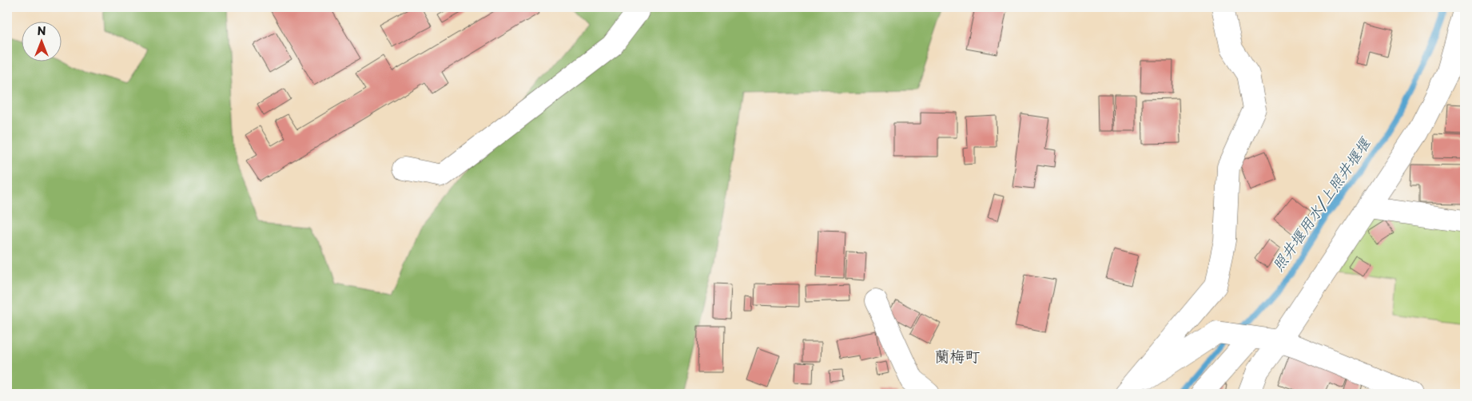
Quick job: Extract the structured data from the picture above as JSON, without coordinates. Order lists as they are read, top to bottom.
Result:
{
  "districts": ["蘭梅町"],
  "water": ["照井堰用水/上照井堰堰"],
  "north": "top"
}
